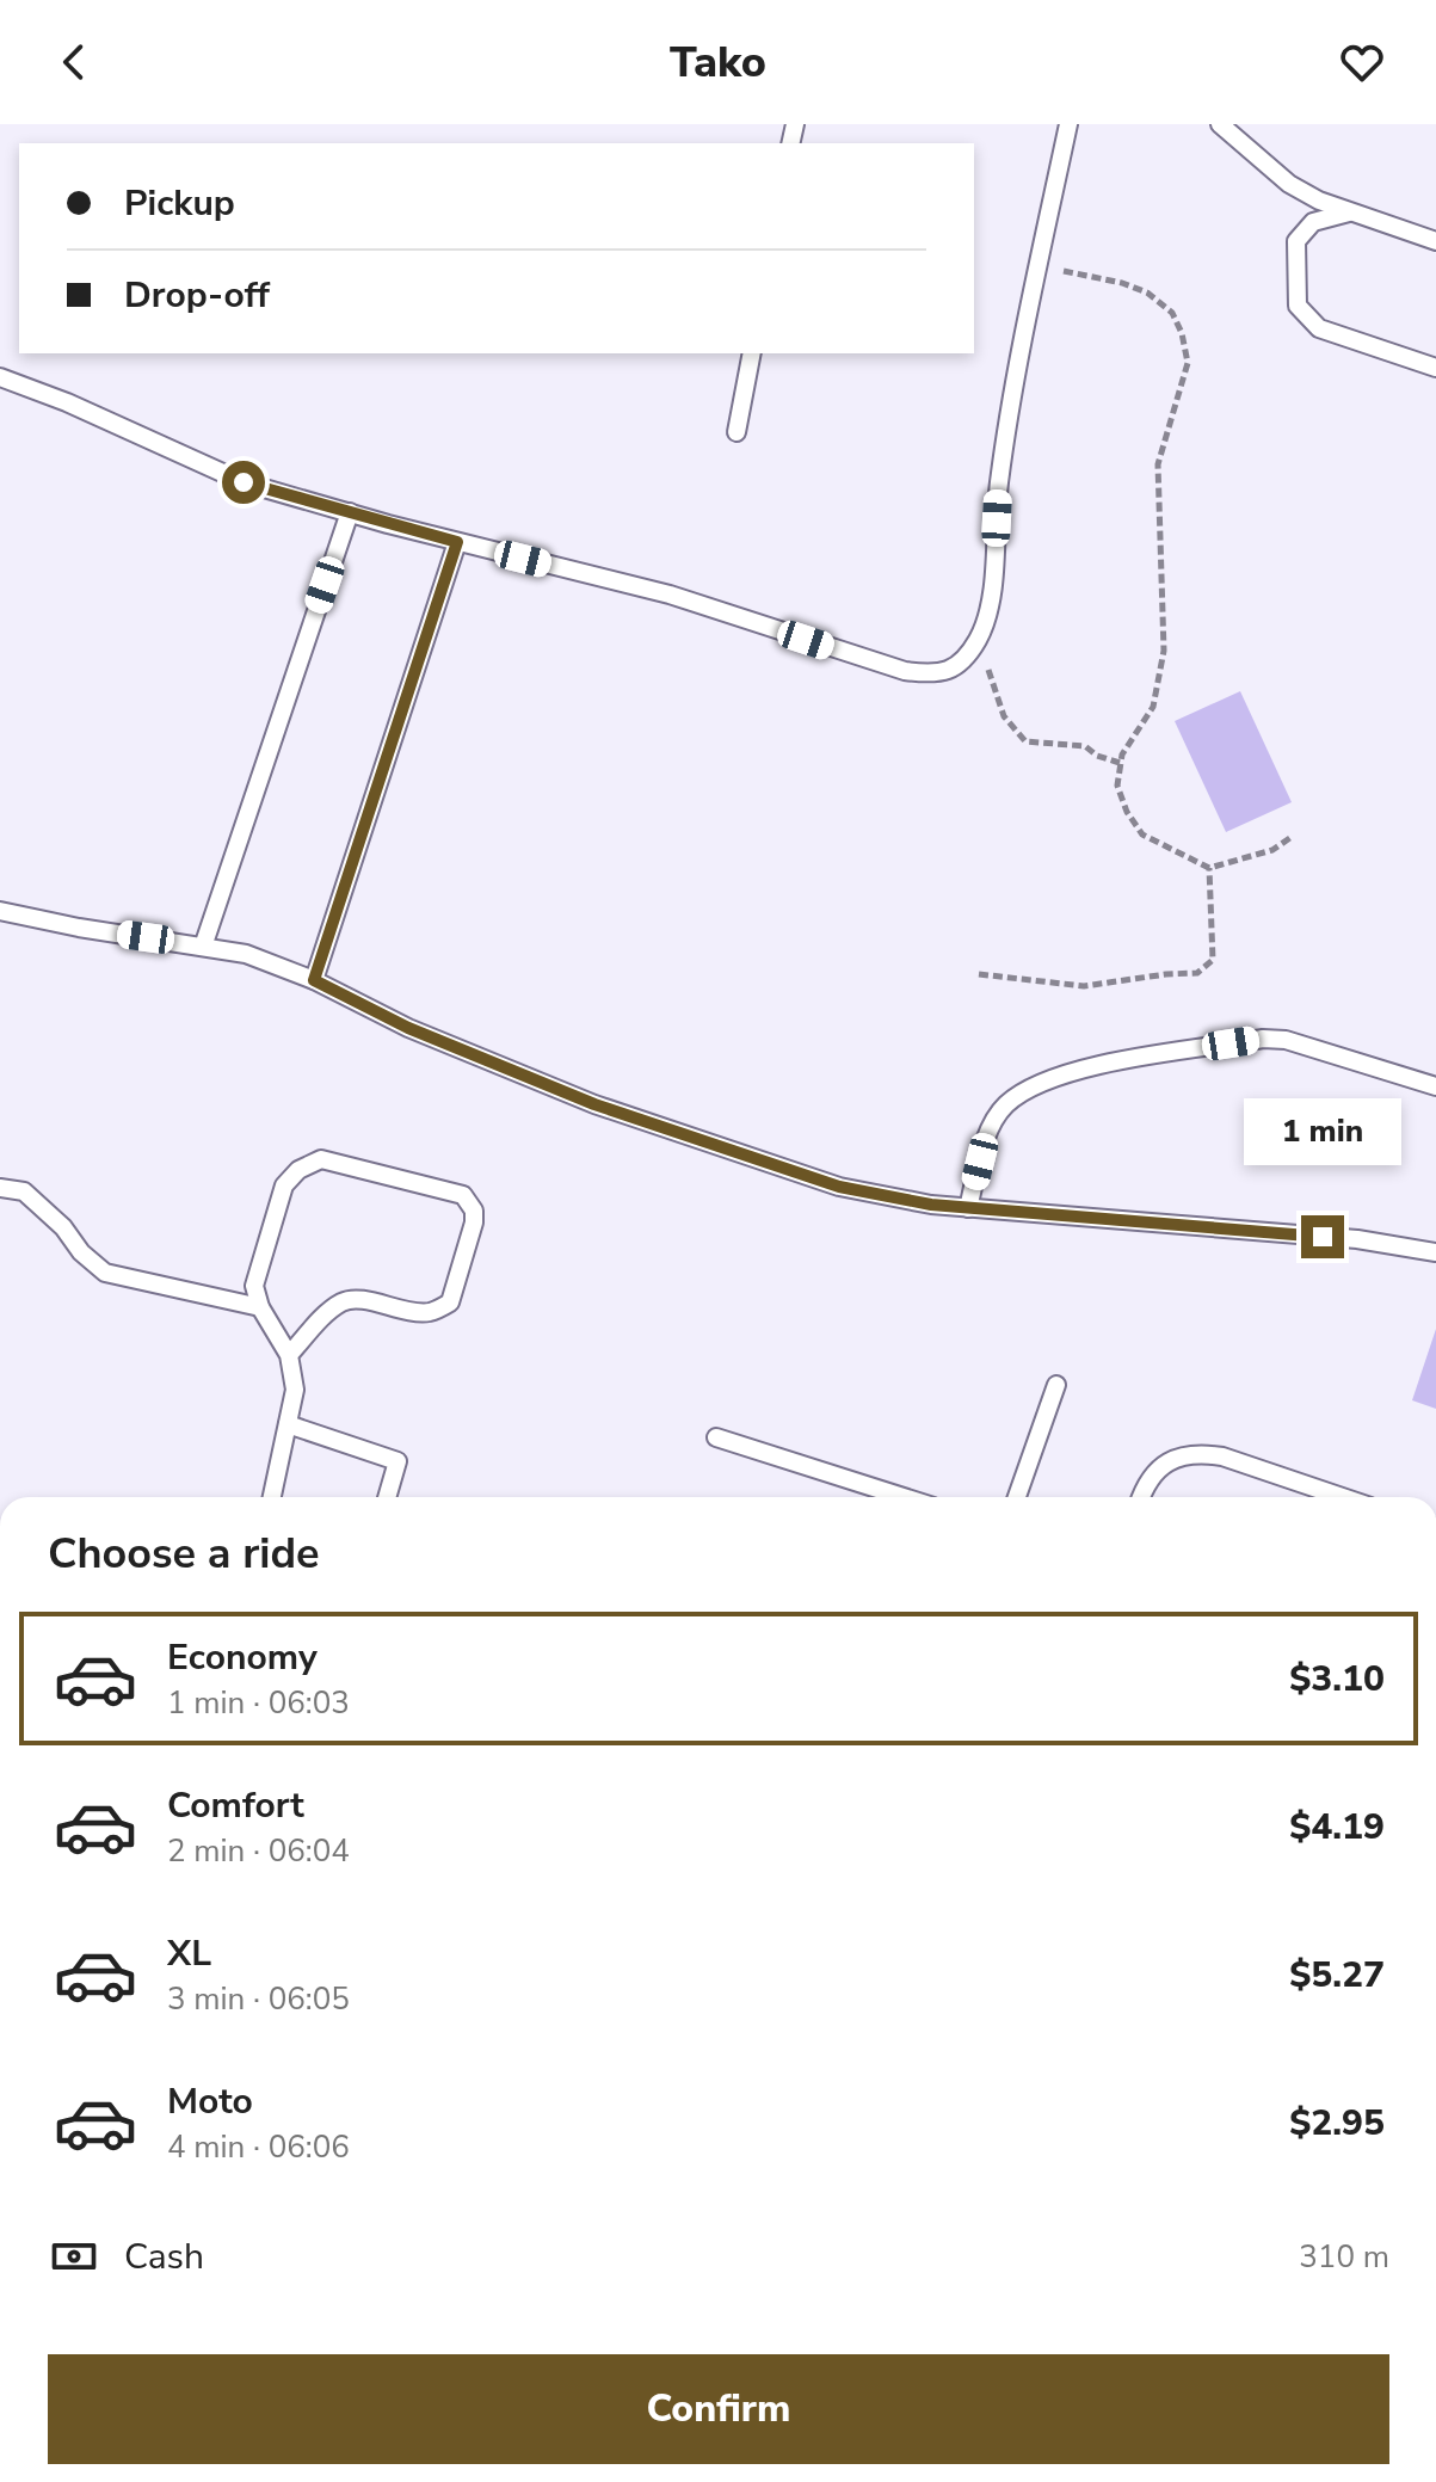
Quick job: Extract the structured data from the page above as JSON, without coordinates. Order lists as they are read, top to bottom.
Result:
{
  "page": {
    "header": "Tako",
    "banner": ["Pickup", "Drop-off"],
    "bubble": "1 min",
    "heading": "Choose a ride",
    "list": [
      {
        "name": "Economy",
        "note": "1 min · 06:03",
        "value": "$3.10"
      },
      {
        "name": "Comfort",
        "note": "2 min · 06:04",
        "value": "$4.19"
      },
      {
        "name": "XL",
        "note": "3 min · 06:05",
        "value": "$5.27"
      },
      {
        "name": "Moto",
        "note": "4 min · 06:06",
        "value": "$2.95"
      }
    ],
    "pay": ["Cash", "310 m"],
    "buttons": "Confirm"
  }
}
